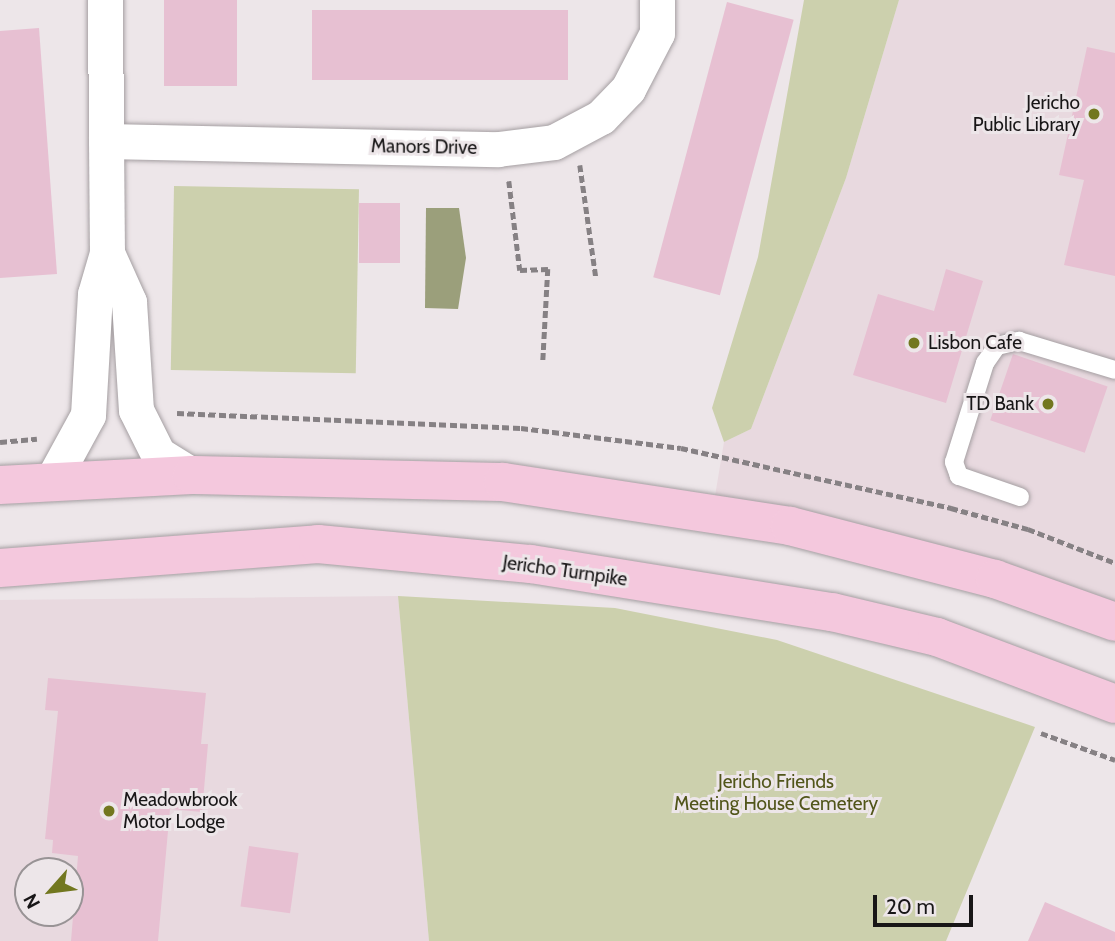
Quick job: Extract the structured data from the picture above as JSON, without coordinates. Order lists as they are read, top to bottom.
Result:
{
  "streets": {
    "main road": ["Jericho Turnpike"],
    "street": ["Manors Drive"]
  },
  "parks": ["Jericho Friends Meeting House Cemetery"],
  "places": [
    "Jericho Public Library",
    "Lisbon Cafe",
    "TD Bank",
    "Meadowbrook Motor Lodge"
  ],
  "scale_bar": "20 m",
  "north": "bottom left"
}
